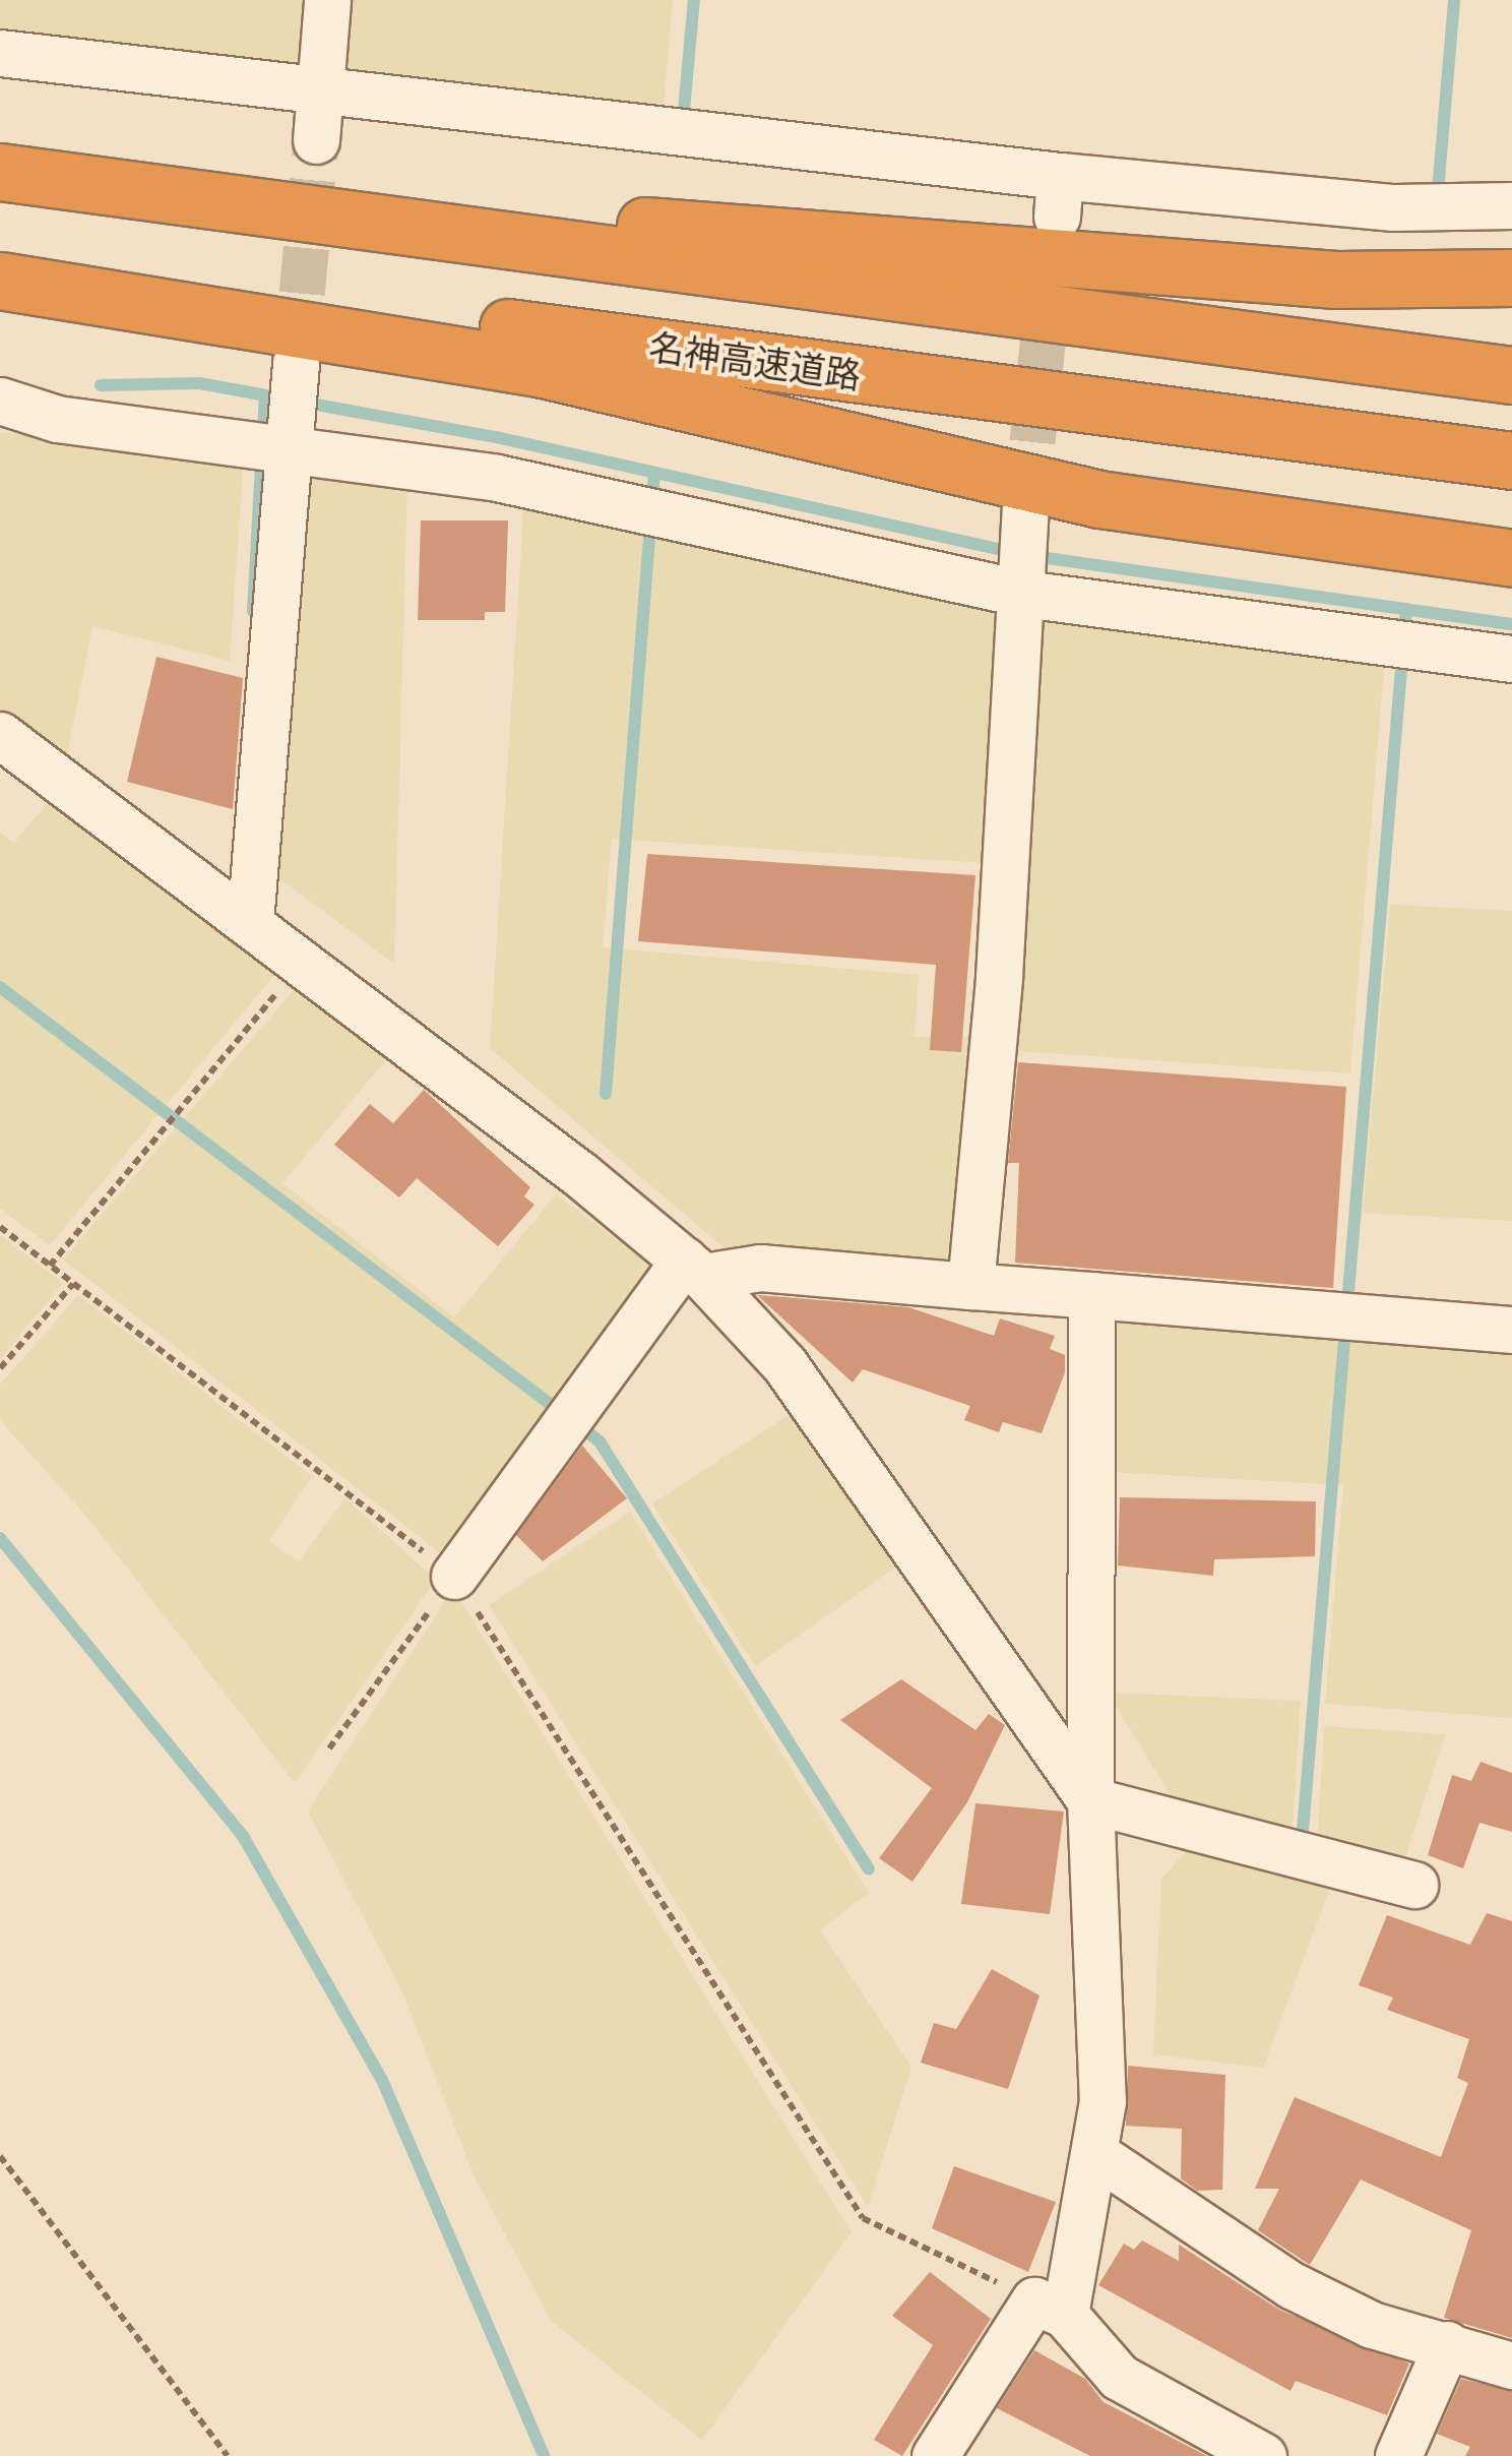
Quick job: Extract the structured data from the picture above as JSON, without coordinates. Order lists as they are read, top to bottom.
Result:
{
  "streets": {
    "highway": ["名神高速道路"]
  }
}
